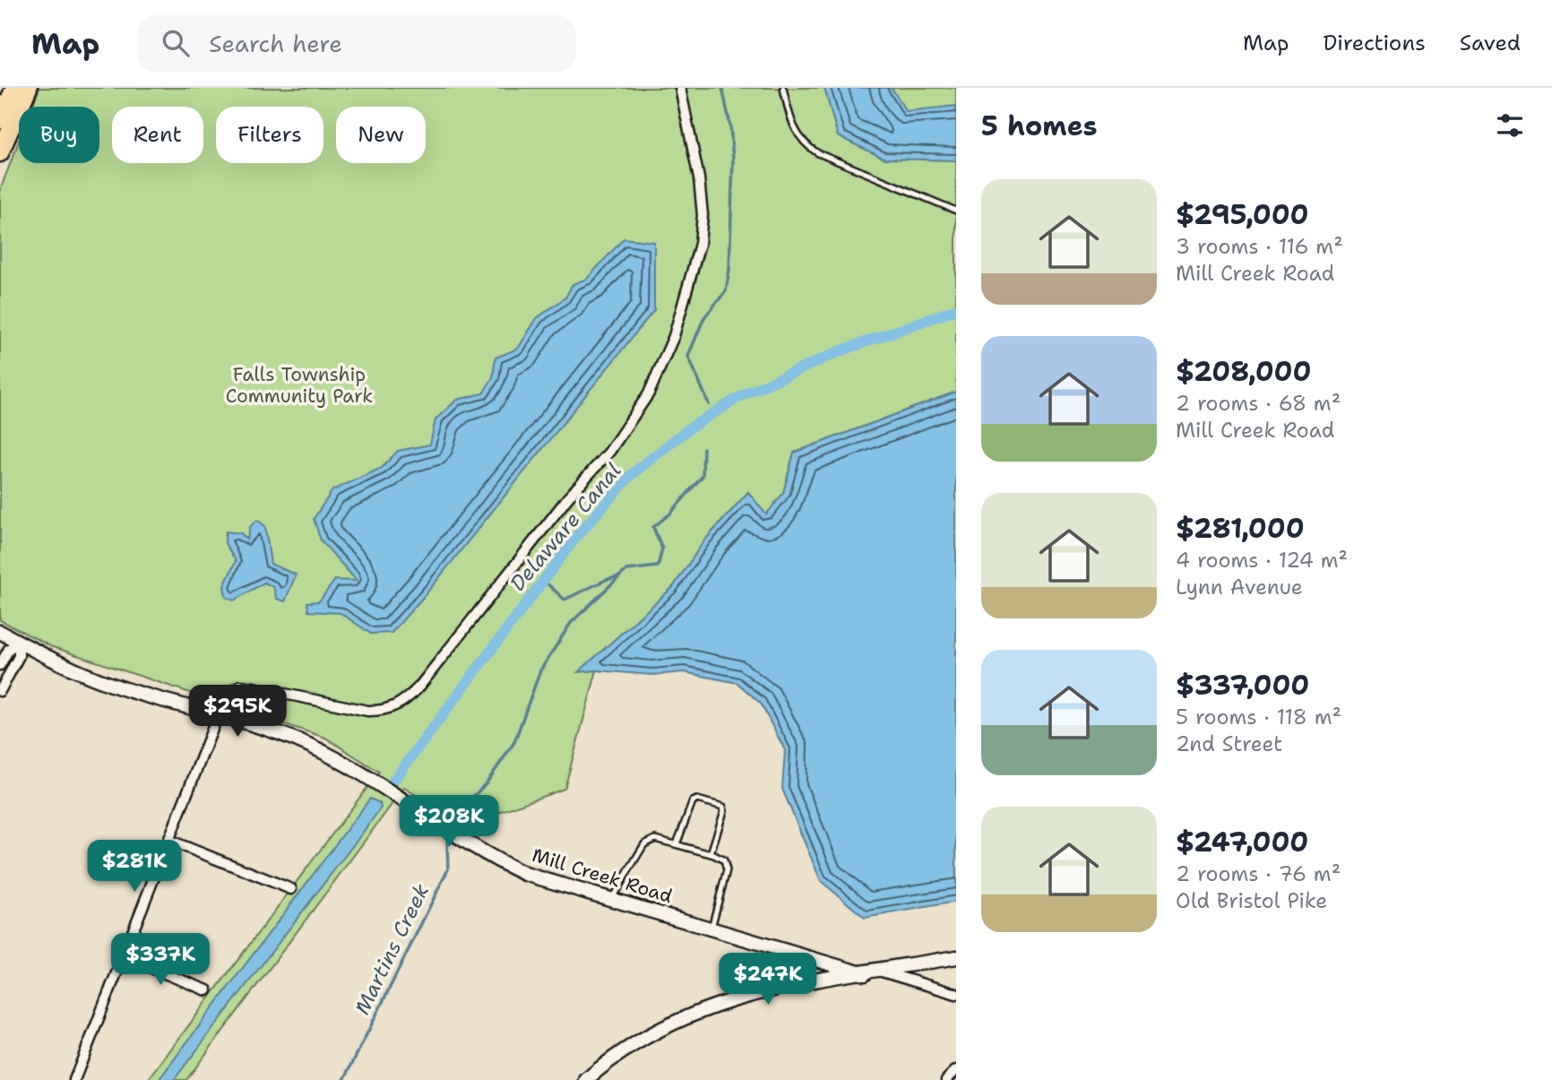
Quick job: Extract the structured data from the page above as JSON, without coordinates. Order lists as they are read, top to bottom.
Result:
{
  "streets": {
    "main road": ["Mill Creek Road"]
  },
  "water": ["Delaware Canal", "Martins Creek"],
  "parks": ["Falls Township Community Park"],
  "page": {
    "header": "Map",
    "search": "Search here",
    "nav": ["Map", "Directions", "Saved"],
    "heading": "5 homes",
    "chip": [
      "Buy",
      "Rent",
      "Filters",
      "New"
    ],
    "list": [
      {
        "name": "$295,000",
        "note": "3 rooms · 116 m² · Mill Creek Road"
      },
      {
        "name": "$208,000",
        "note": "2 rooms · 68 m² · Mill Creek Road"
      },
      {
        "name": "$281,000",
        "note": "4 rooms · 124 m² · Lynn Avenue"
      },
      {
        "name": "$337,000",
        "note": "5 rooms · 118 m² · 2nd Street"
      },
      {
        "name": "$247,000",
        "note": "2 rooms · 76 m² · Old Bristol Pike"
      }
    ],
    "price": [
      "$295K",
      "$208K",
      "$281K",
      "$337K",
      "$247K"
    ]
  }
}
